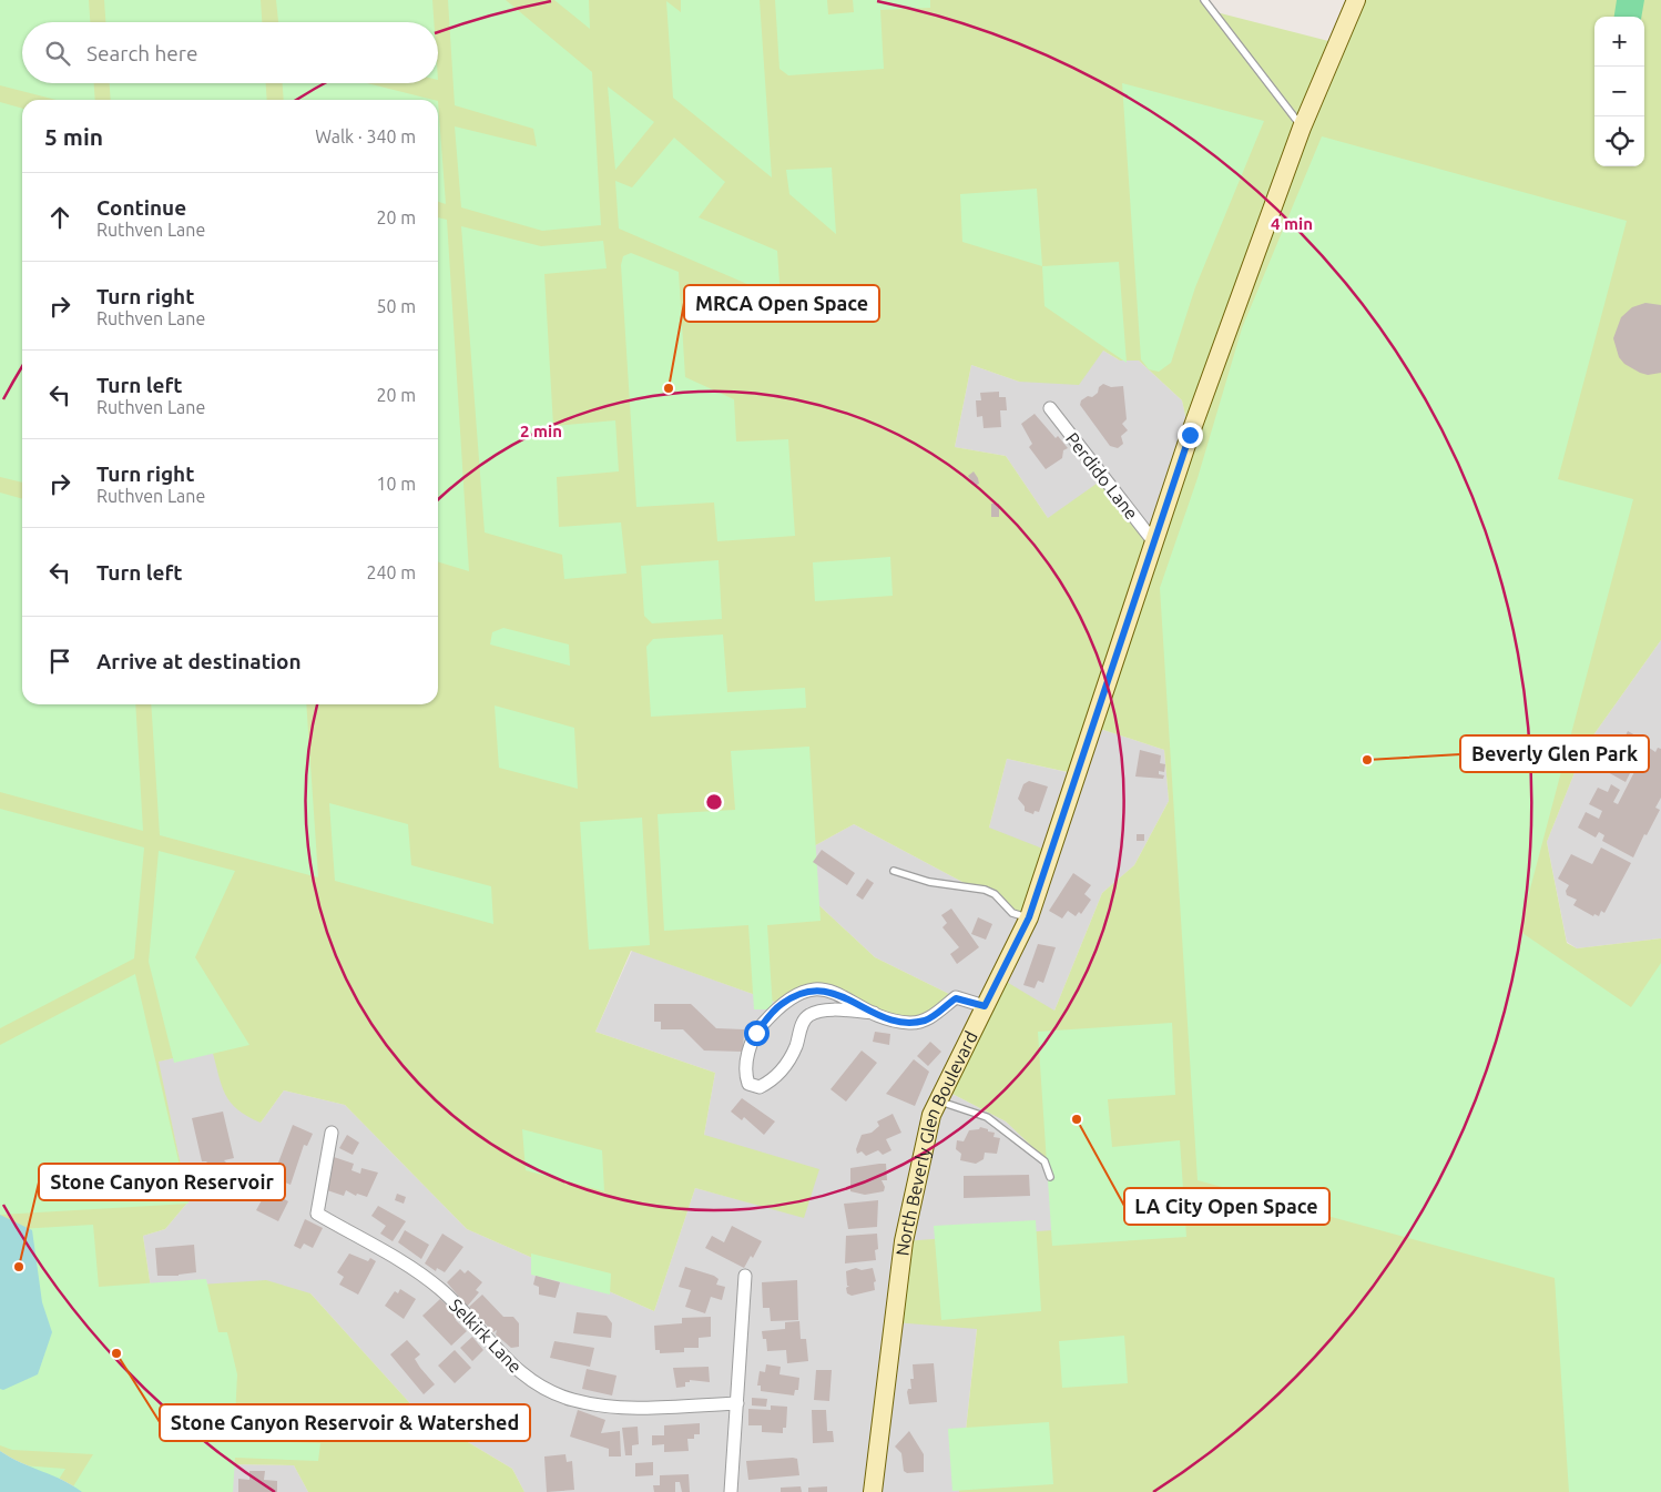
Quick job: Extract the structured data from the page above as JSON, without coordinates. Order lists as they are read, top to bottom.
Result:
{
  "streets": {
    "main road": ["North Beverly Glen Boulevard"],
    "street": ["Perdido Lane", "Selkirk Lane"]
  },
  "crossings": [
    ["Perdido Lane", "North Beverly Glen Boulevard"]
  ],
  "places": [
    "MRCA Open Space",
    "Beverly Glen Park",
    "LA City Open Space",
    "Stone Canyon Reservoir",
    "Stone Canyon Reservoir & Watershed"
  ],
  "page": {
    "map_buttons": ["+", "−"],
    "search": "Search here",
    "heading": ["5 min", "Walk · 340 m"],
    "list": [
      ["Continue", "Ruthven Lane", "20 m"],
      ["Turn right", "Ruthven Lane", "50 m"],
      ["Turn left", "Ruthven Lane", "20 m"],
      ["Turn right", "Ruthven Lane", "10 m"],
      ["Turn left", "240 m"],
      "Arrive at destination"
    ]
  },
  "rings": ["4 min", "2 min"]
}
